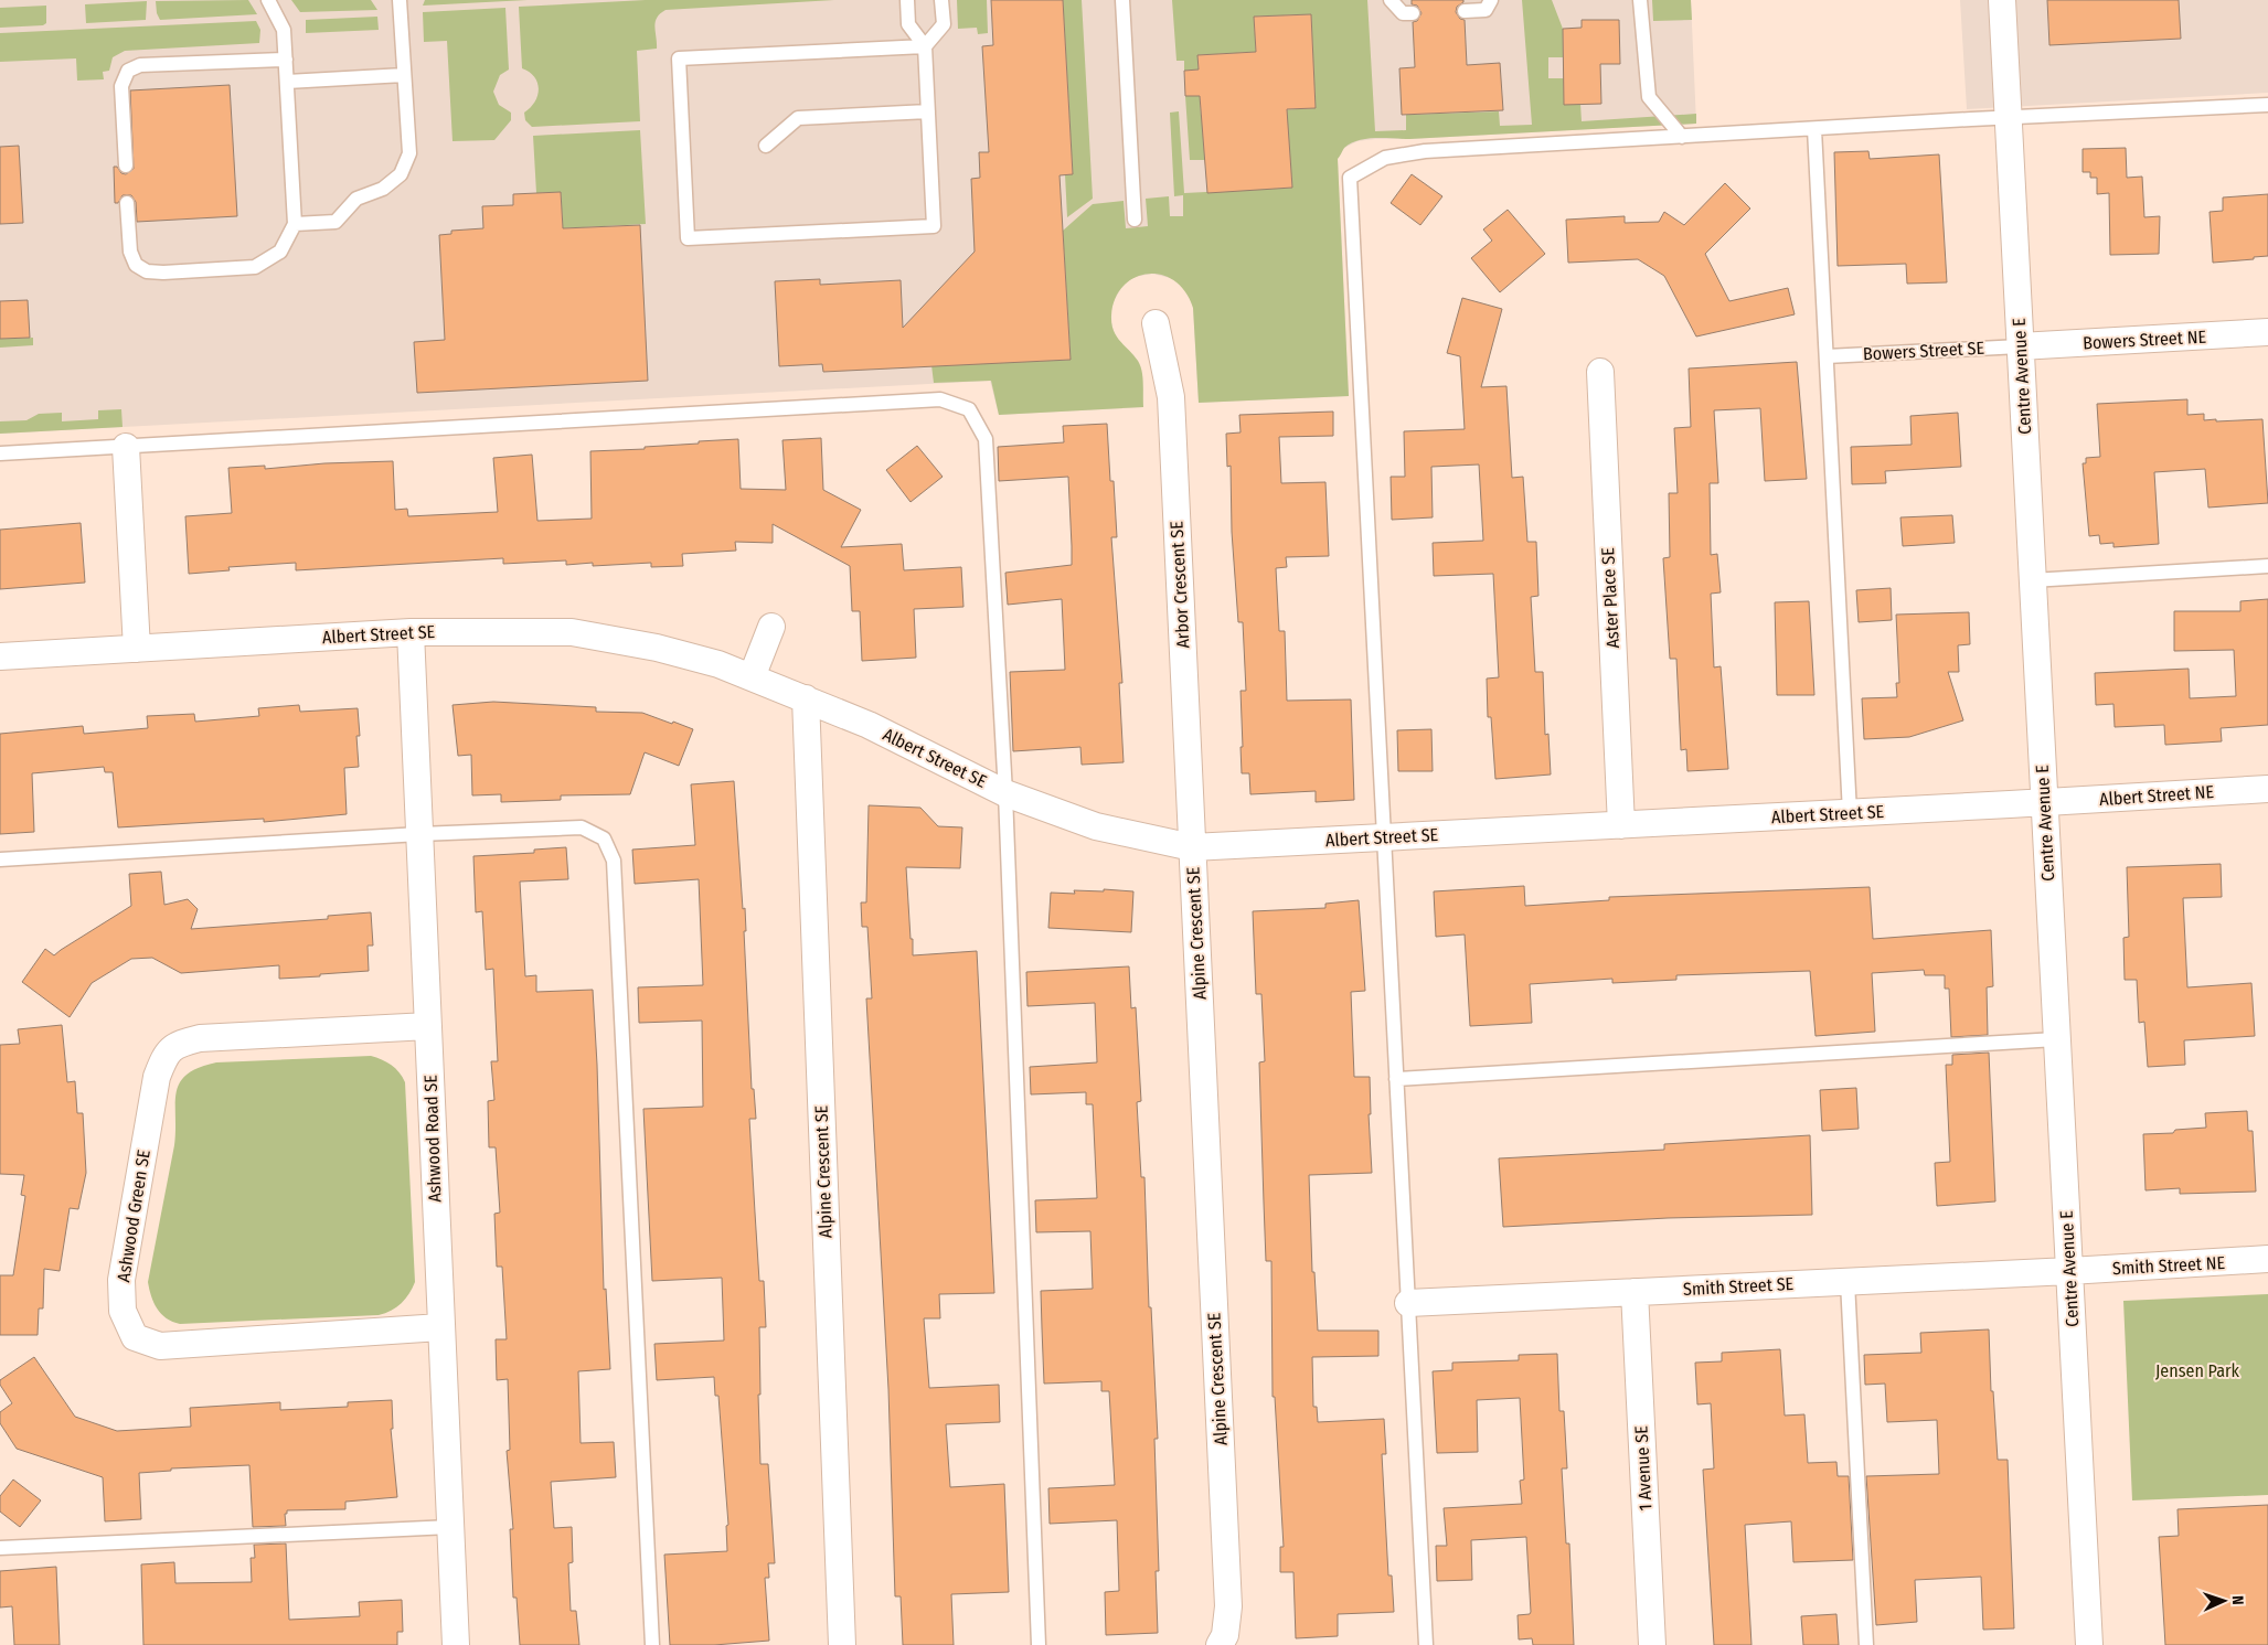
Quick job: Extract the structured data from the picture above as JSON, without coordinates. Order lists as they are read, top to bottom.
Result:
{
  "streets": {
    "street": [
      "Bowers Street NE",
      "Centre Avenue E",
      "Arbor Crescent SE",
      "Aster Place SE",
      "Albert Street SE",
      "Albert Street NE",
      "Alpine Crescent SE",
      "Ashwood Road SE",
      "Ashwood Green SE",
      "Smith Street NE",
      "Smith Street SE",
      "1 Avenue SE"
    ],
    "lane": ["Bowers Street SE"]
  },
  "crossings": [
    ["Bowers Street NE", "Bowers Street SE"],
    ["Bowers Street NE", "Centre Avenue E"],
    ["Bowers Street SE", "Centre Avenue E"],
    ["Centre Avenue E", "Albert Street SE"],
    ["Centre Avenue E", "Albert Street NE"],
    ["Centre Avenue E", "Smith Street NE"],
    ["Centre Avenue E", "Smith Street SE"],
    ["Arbor Crescent SE", "Albert Street SE"],
    ["Arbor Crescent SE", "Alpine Crescent SE"],
    ["Aster Place SE", "Albert Street SE"],
    ["Albert Street SE", "Albert Street NE"],
    ["Albert Street SE", "Alpine Crescent SE"],
    ["Albert Street SE", "Ashwood Road SE"],
    ["Ashwood Road SE", "Ashwood Green SE"],
    ["Smith Street NE", "Smith Street SE"],
    ["Smith Street SE", "1 Avenue SE"]
  ],
  "parks": ["Jensen Park"],
  "north": "right"
}
